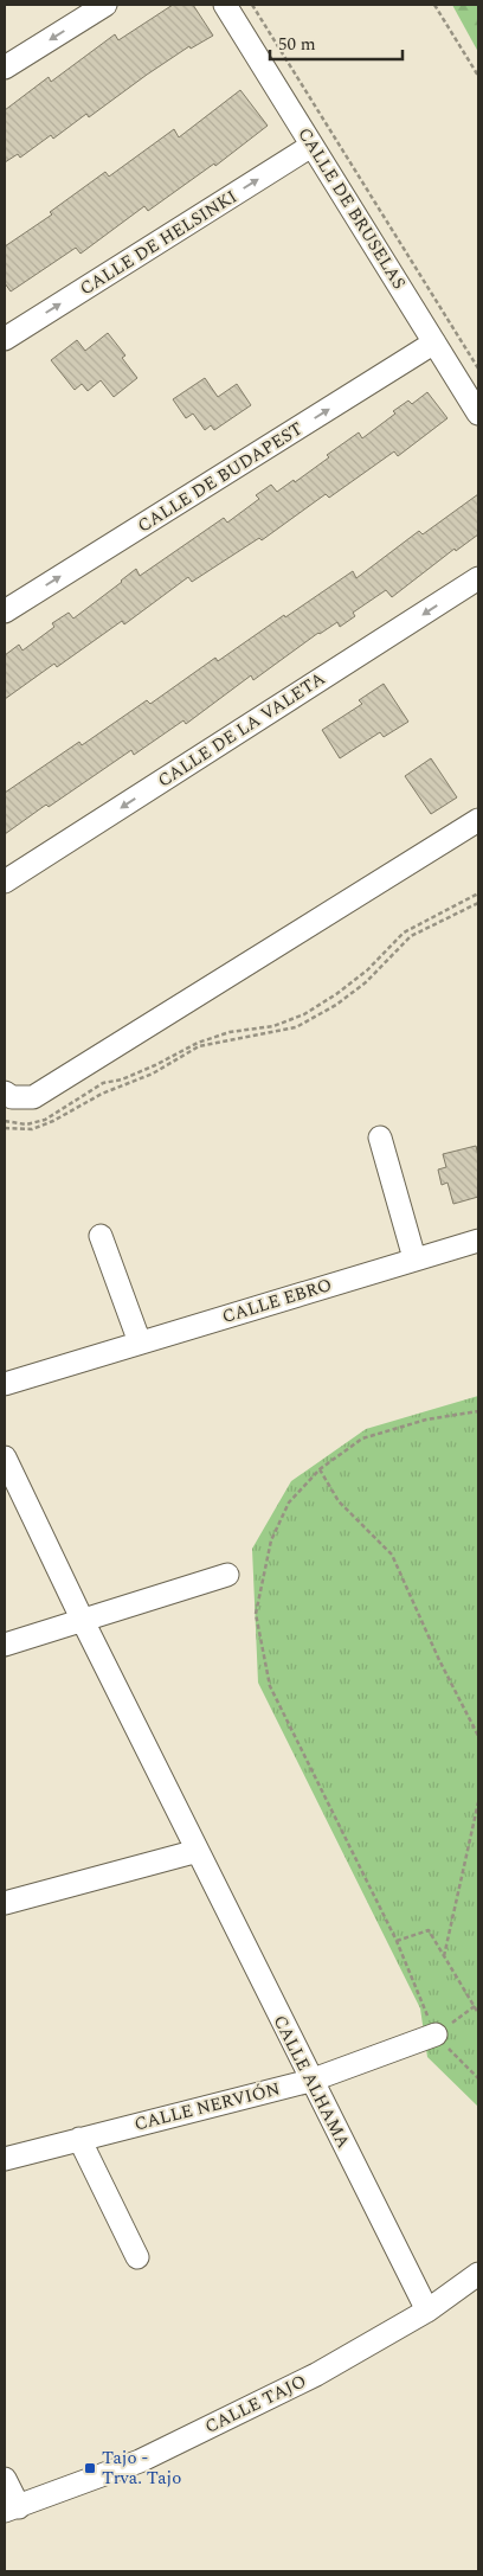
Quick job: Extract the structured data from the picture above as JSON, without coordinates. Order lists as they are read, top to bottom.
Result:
{
  "streets": {
    "street": [
      "CALLE DE BRUSELAS",
      "CALLE DE HELSINKI",
      "CALLE DE BUDAPEST",
      "CALLE DE LA VALETA",
      "CALLE EBRO",
      "CALLE ALHAMA",
      "CALLE NERVIÓN",
      "CALLE TAJO"
    ]
  },
  "crossings": [
    ["CALLE DE BRUSELAS", "CALLE DE HELSINKI"],
    ["CALLE DE BRUSELAS", "CALLE DE BUDAPEST"],
    ["CALLE ALHAMA", "CALLE NERVIÓN"],
    ["CALLE ALHAMA", "CALLE TAJO"]
  ],
  "one_way": ["CALLE DE HELSINKI", "CALLE DE BUDAPEST"],
  "places": {
    "transit": ["Tajo - Trva. Tajo"]
  },
  "scale_bar": "50 m"
}
